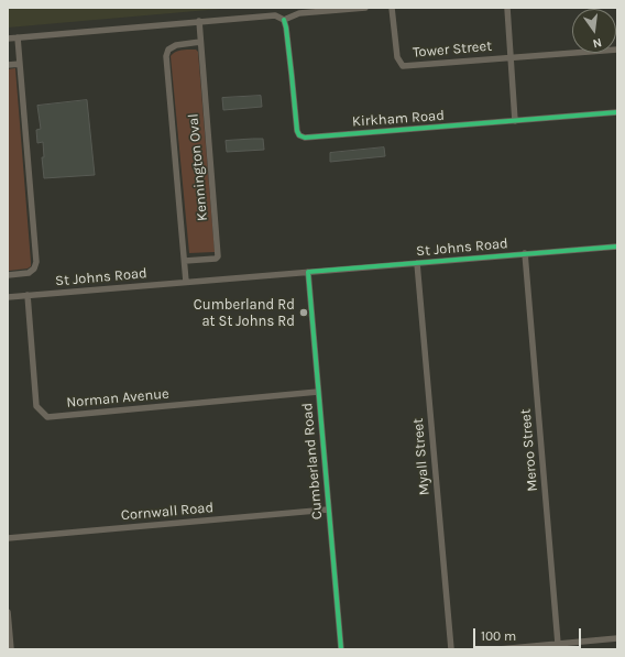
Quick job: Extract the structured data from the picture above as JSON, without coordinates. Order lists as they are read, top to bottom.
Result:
{
  "streets": {
    "street": [
      "Tower Street",
      "Kirkham Road",
      "Kennington Oval",
      "St Johns Road",
      "Norman Avenue",
      "Meroo Street",
      "Myall Street",
      "Cumberland Road",
      "Cornwall Road"
    ]
  },
  "crossings": [
    ["Kennington Oval", "St Johns Road"],
    ["St Johns Road", "Norman Avenue"],
    ["St Johns Road", "Meroo Street"],
    ["St Johns Road", "Myall Street"],
    ["St Johns Road", "Cumberland Road"],
    ["Norman Avenue", "Cumberland Road"],
    ["Cumberland Road", "Cornwall Road"]
  ],
  "places": ["Cumberland Rd at St Johns Rd"],
  "scale_bar": "100 m",
  "north": "bottom"
}
